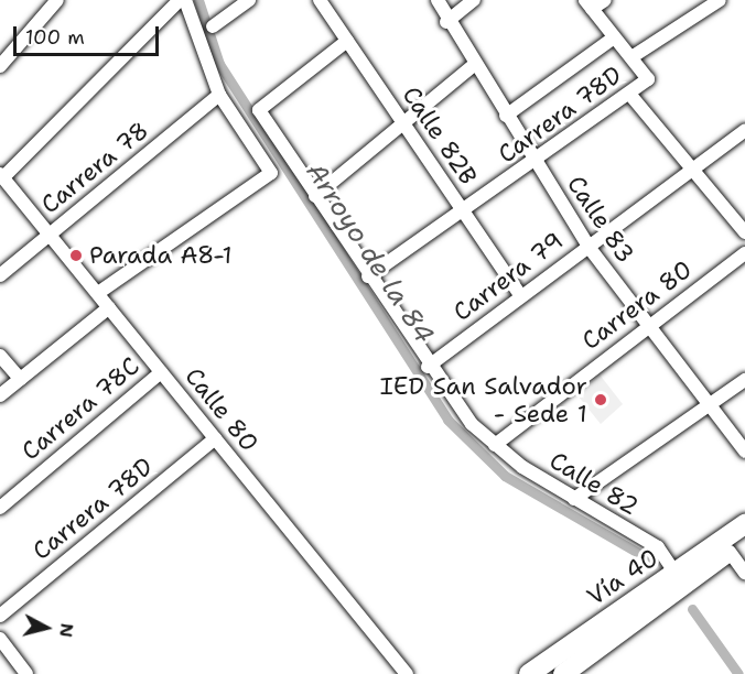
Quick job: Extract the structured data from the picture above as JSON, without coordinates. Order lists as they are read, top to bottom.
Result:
{
  "streets": {
    "highway": ["Vía 40"],
    "street": [
      "Carrera 78D",
      "Calle 82B",
      "Carrera 78",
      "Calle 83",
      "Carrera 79",
      "Carrera 80",
      "Carrera 78C",
      "Calle 80",
      "Calle 82"
    ]
  },
  "crossings": [
    ["Carrera 78D", "Calle 82B"],
    ["Carrera 78D", "Calle 83"],
    ["Carrera 78D", "Calle 80"],
    ["Carrera 78D", "Calle 82"],
    ["Calle 82B", "Carrera 79"],
    ["Calle 82B", "Calle 82"],
    ["Carrera 78", "Calle 80"],
    ["Calle 83", "Carrera 79"],
    ["Calle 83", "Carrera 80"],
    ["Carrera 79", "Calle 82"],
    ["Carrera 80", "Calle 82"],
    ["Carrera 78C", "Calle 80"],
    ["Calle 82", "Vía 40"]
  ],
  "water": ["Arroyo de la 84"],
  "places": ["Parada A8-1", "IED San Salvador - Sede 1"],
  "scale_bar": "100 m",
  "north": "right"
}
